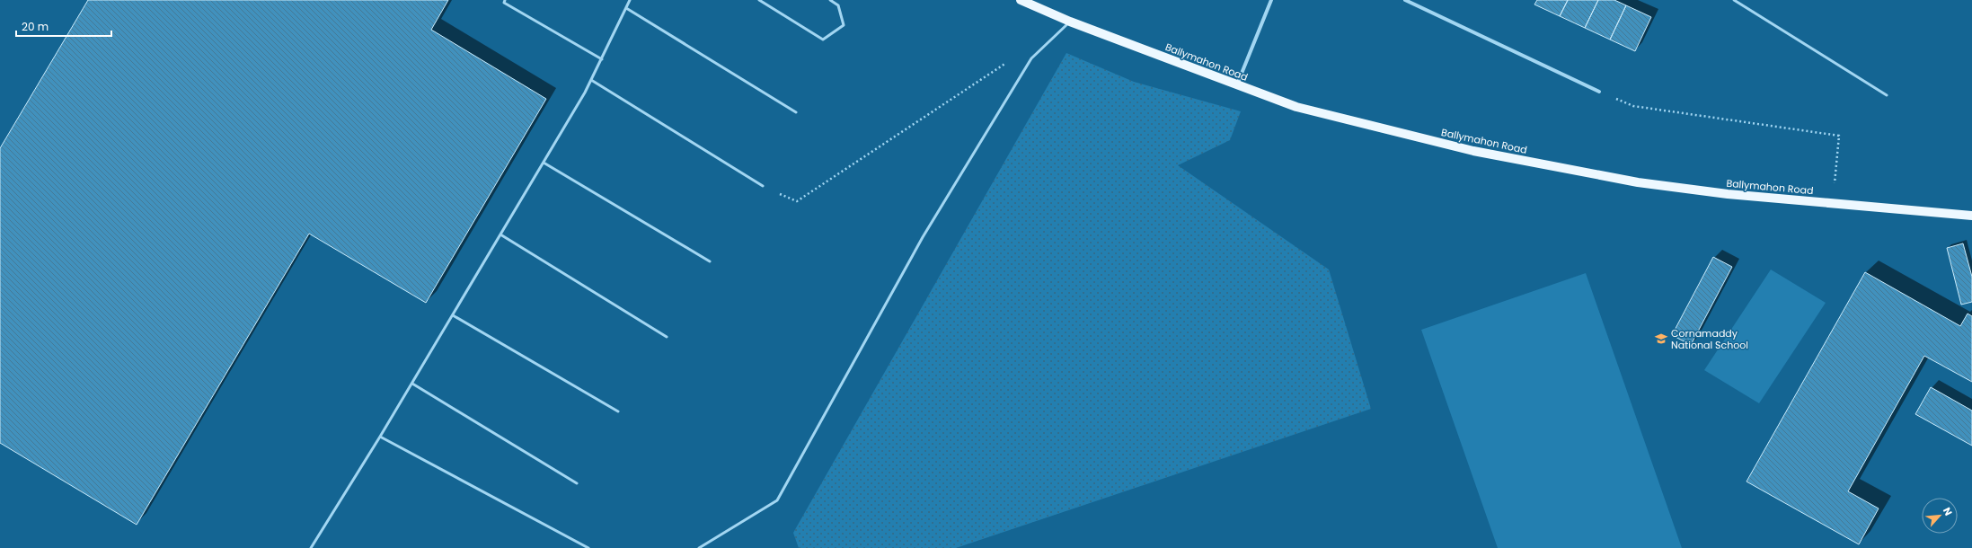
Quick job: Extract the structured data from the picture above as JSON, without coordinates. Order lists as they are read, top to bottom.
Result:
{
  "streets": {
    "main road": ["Ballymahon Road"]
  },
  "places": {
    "school or university": ["Cornamaddy National School"]
  },
  "scale_bar": "20 m",
  "north": "top right"
}
